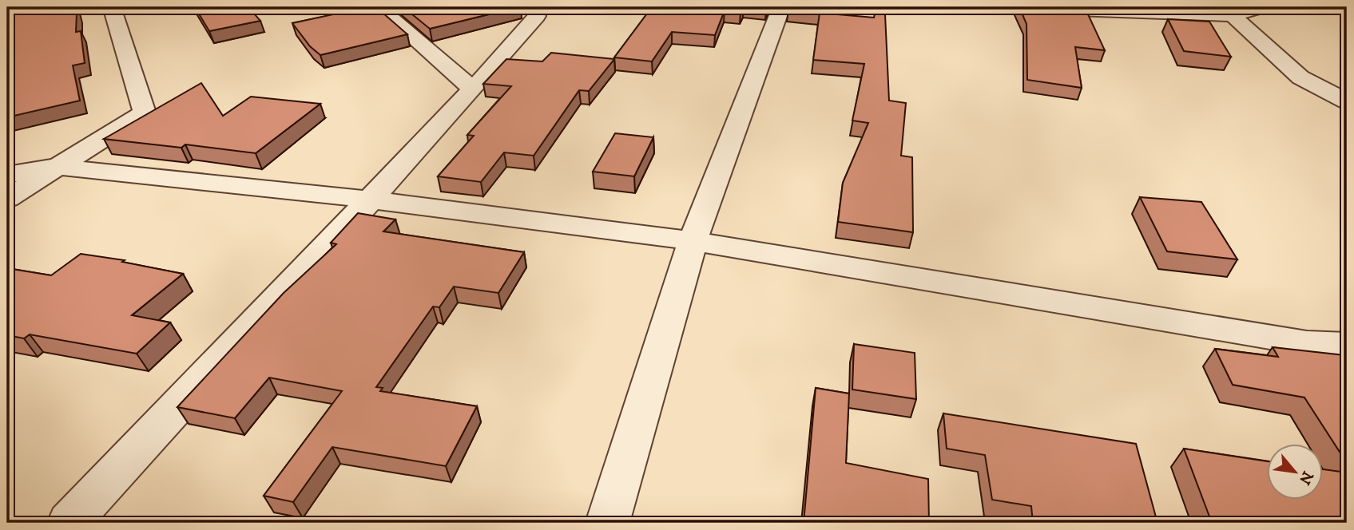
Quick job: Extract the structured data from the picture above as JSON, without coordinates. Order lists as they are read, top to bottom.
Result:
{
  "north": "bottom right"
}
